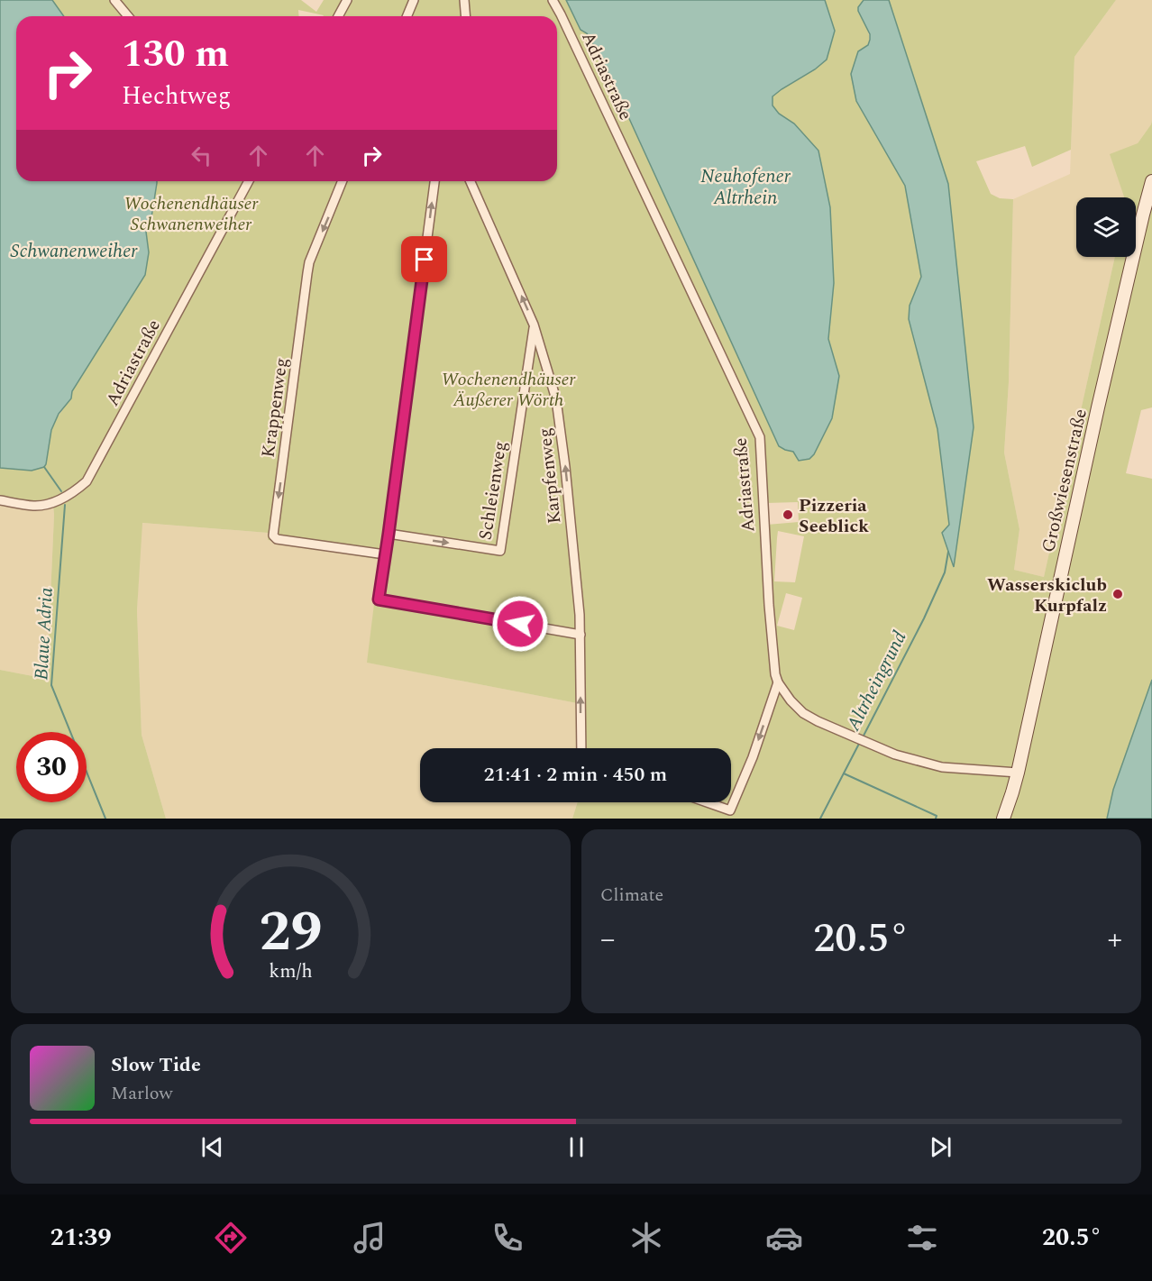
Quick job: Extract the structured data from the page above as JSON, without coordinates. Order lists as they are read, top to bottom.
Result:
{
  "streets": {
    "street": [
      "Adriastraße",
      "Krappenweg",
      "Karpfenweg",
      "Großwiesenstraße",
      "Schleienweg"
    ]
  },
  "crossings": [
    ["Adriastraße", "Großwiesenstraße"],
    ["Karpfenweg", "Schleienweg"]
  ],
  "one_way": ["Karpfenweg"],
  "water": [
    "Neuhofener Altrhein",
    "Schwanenweiher",
    "Blaue Adria",
    "Altrheingrund"
  ],
  "parks": ["Wochenendhäuser Schwanenweiher", "Wochenendhäuser Äußerer Wörth"],
  "places": ["Pizzeria Seeblick", "Wasserskiclub Kurpfalz"],
  "page": {
    "turn": ["130 m", "Hechtweg"],
    "limit": "30",
    "trip": "21:41 · 2 min · 450 m",
    "tile": "Climate",
    "heat": ["−", "20.5°", "+"],
    "song": ["Slow Tide", "Marlow"],
    "tabs": ["21:39", "20.5°"],
    "gauge": ["29", "km/h"]
  }
}
